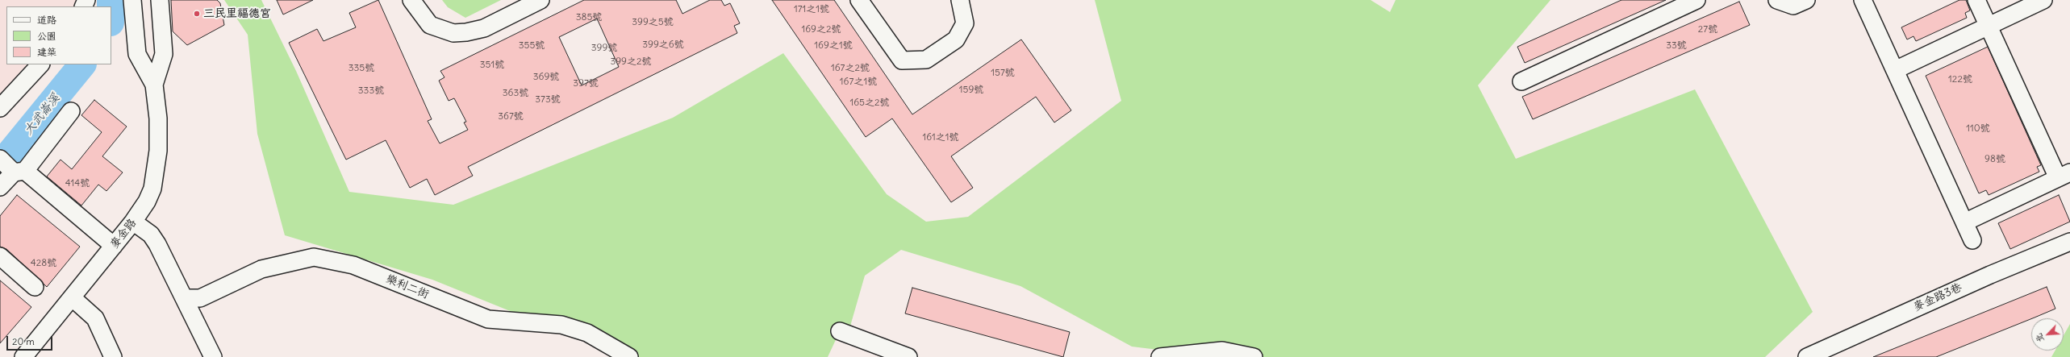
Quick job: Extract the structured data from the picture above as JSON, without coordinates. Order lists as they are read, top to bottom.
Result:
{
  "streets": {
    "street": ["麥金路", "樂利二街", "麥金路3巷"]
  },
  "water": ["大武崙溪"],
  "places": ["三民里福德宮"],
  "house_numbers": [
    "171之1號",
    "385號",
    "399之5號",
    "169之2號",
    "27號",
    "399之6號",
    "355號",
    "169之1號",
    "33號",
    "399號",
    "399之2號",
    "351號",
    "335號",
    "167之2號",
    "157號",
    "369號",
    "122號",
    "167之1號",
    "397號",
    "159號",
    "333號",
    "363號",
    "373號",
    "165之2號",
    "367號",
    "110號",
    "161之1號",
    "98號",
    "414號",
    "428號"
  ],
  "legend": ["道路", "公園", "建築"],
  "scale_bar": "20 m",
  "north": "bottom left"
}
